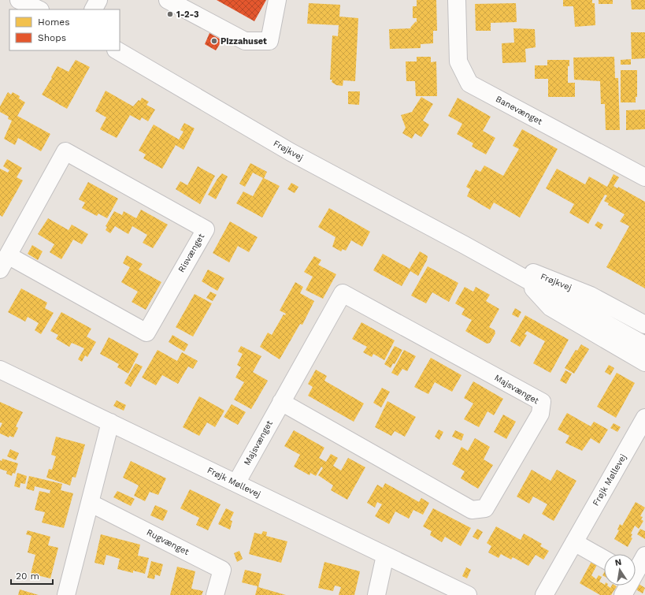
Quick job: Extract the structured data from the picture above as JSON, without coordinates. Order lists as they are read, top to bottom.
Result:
{
  "streets": {
    "street": [
      "Banevænget",
      "Frøjkvej",
      "Risvænget",
      "Majsvænget",
      "Frøjk Møllevej",
      "Rugvænget"
    ]
  },
  "crossings": [
    ["Majsvænget", "Frøjk Møllevej"]
  ],
  "places": ["1-2-3", "Pizzahuset"],
  "legend": ["Homes", "Shops"],
  "scale_bar": "20 m",
  "north": "top"
}
